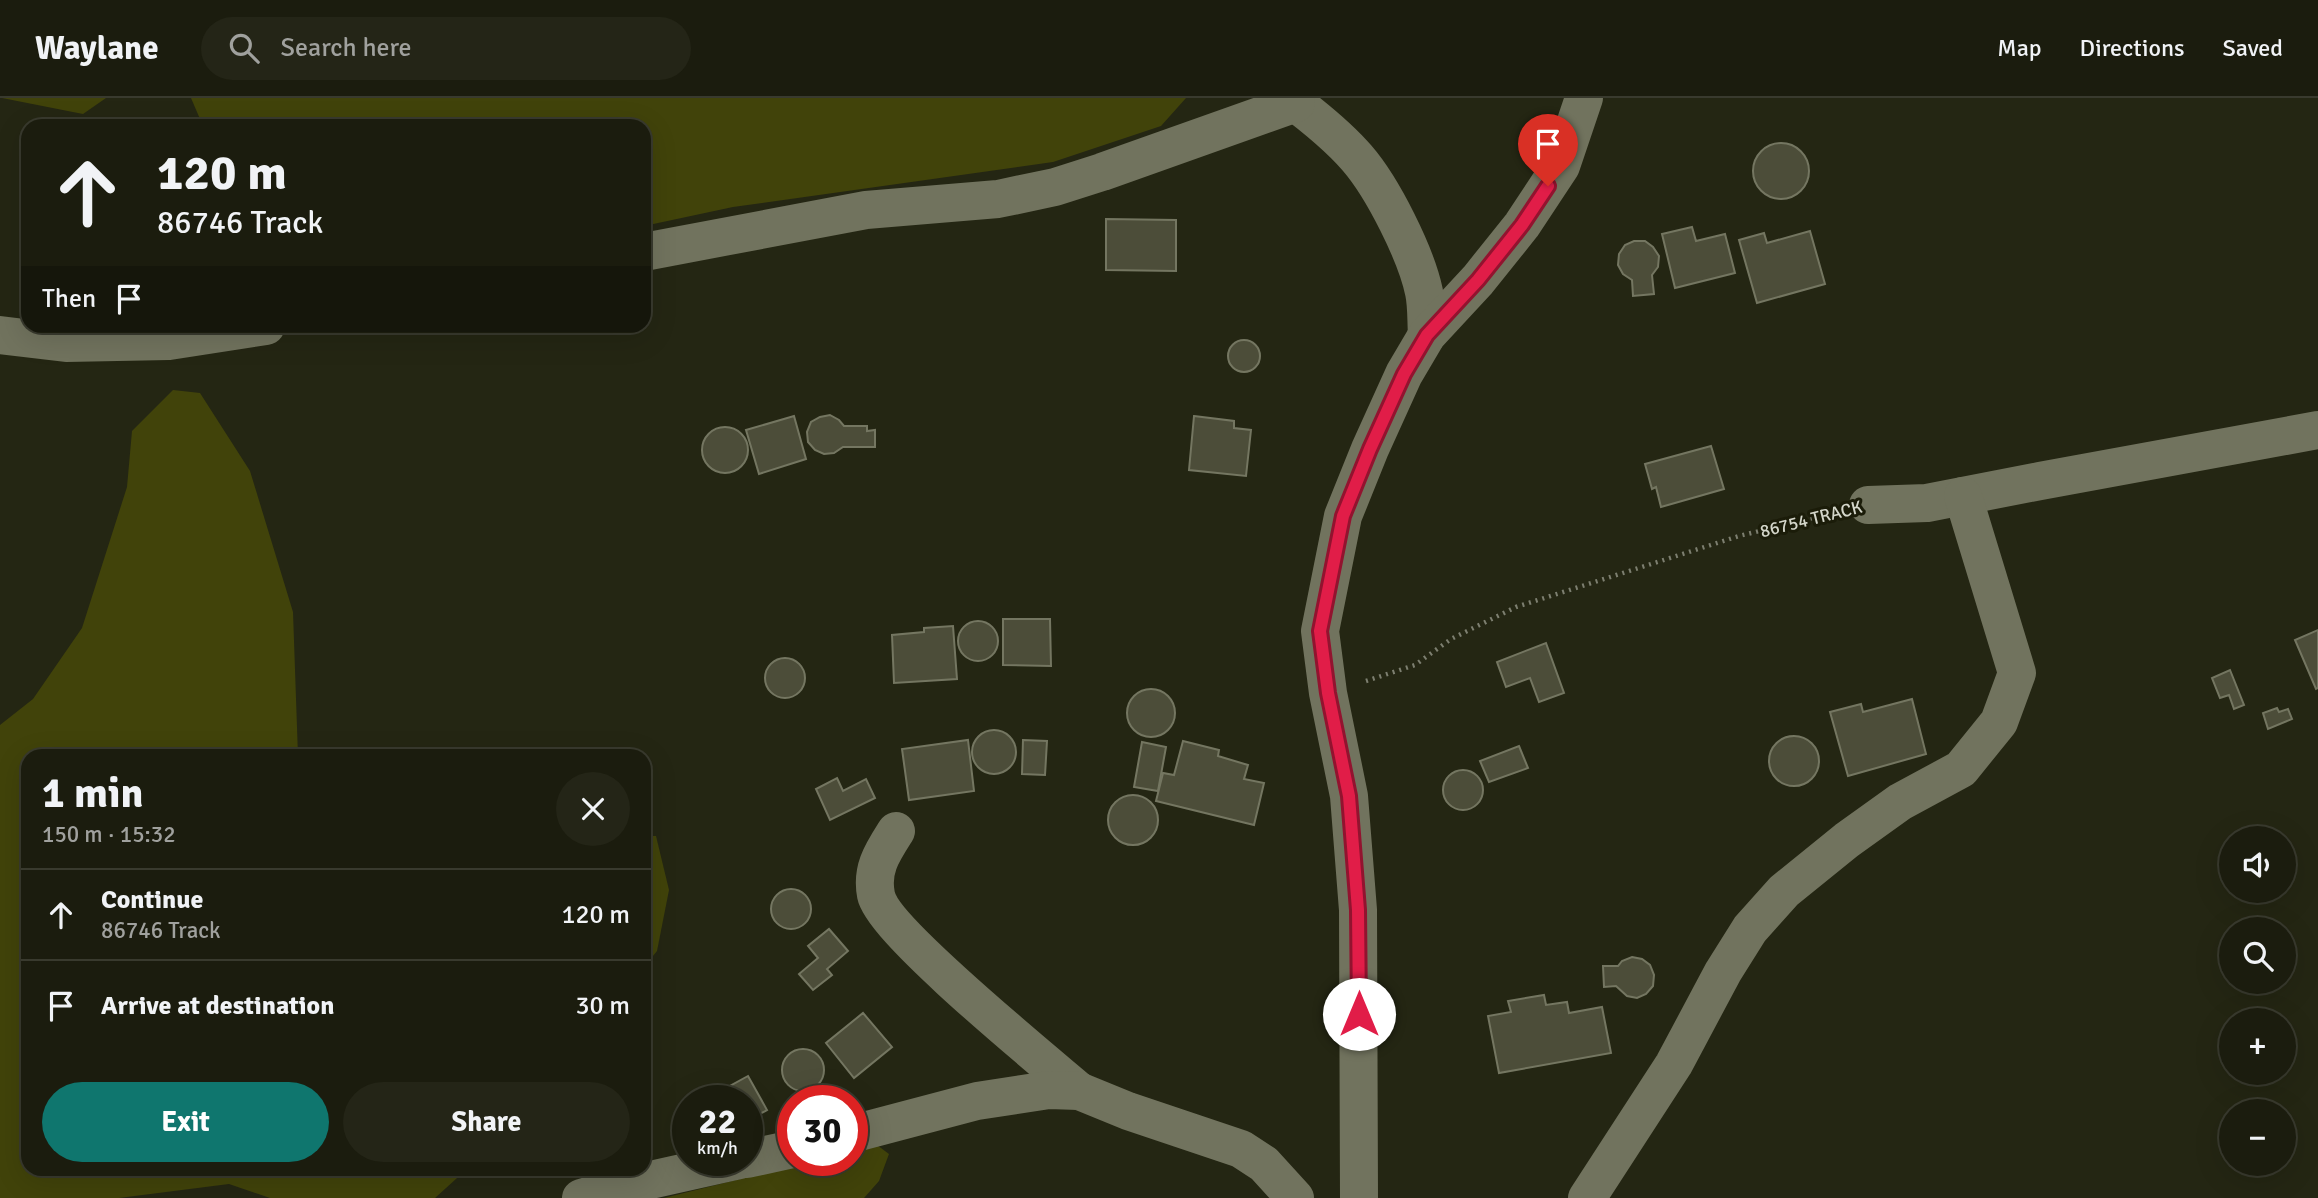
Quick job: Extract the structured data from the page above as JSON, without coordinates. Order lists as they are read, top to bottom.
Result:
{
  "streets": {
    "street": ["86754 TRACK"]
  },
  "page": {
    "header": "Waylane",
    "search": "Search here",
    "nav": ["Map", "Directions", "Saved"],
    "turn": ["120 m", "86746 Track"],
    "then": "Then",
    "heading": ["1 min", "150 m · 15:32"],
    "map_buttons": ["+", "−"],
    "list": [
      {
        "name": "Continue",
        "note": "86746 Track",
        "value": "120 m"
      },
      {
        "name": "Arrive at destination",
        "value": "30 m"
      }
    ],
    "buttons": ["Exit", "Share"],
    "speed": "22 km/h",
    "limit": "30"
  }
}
